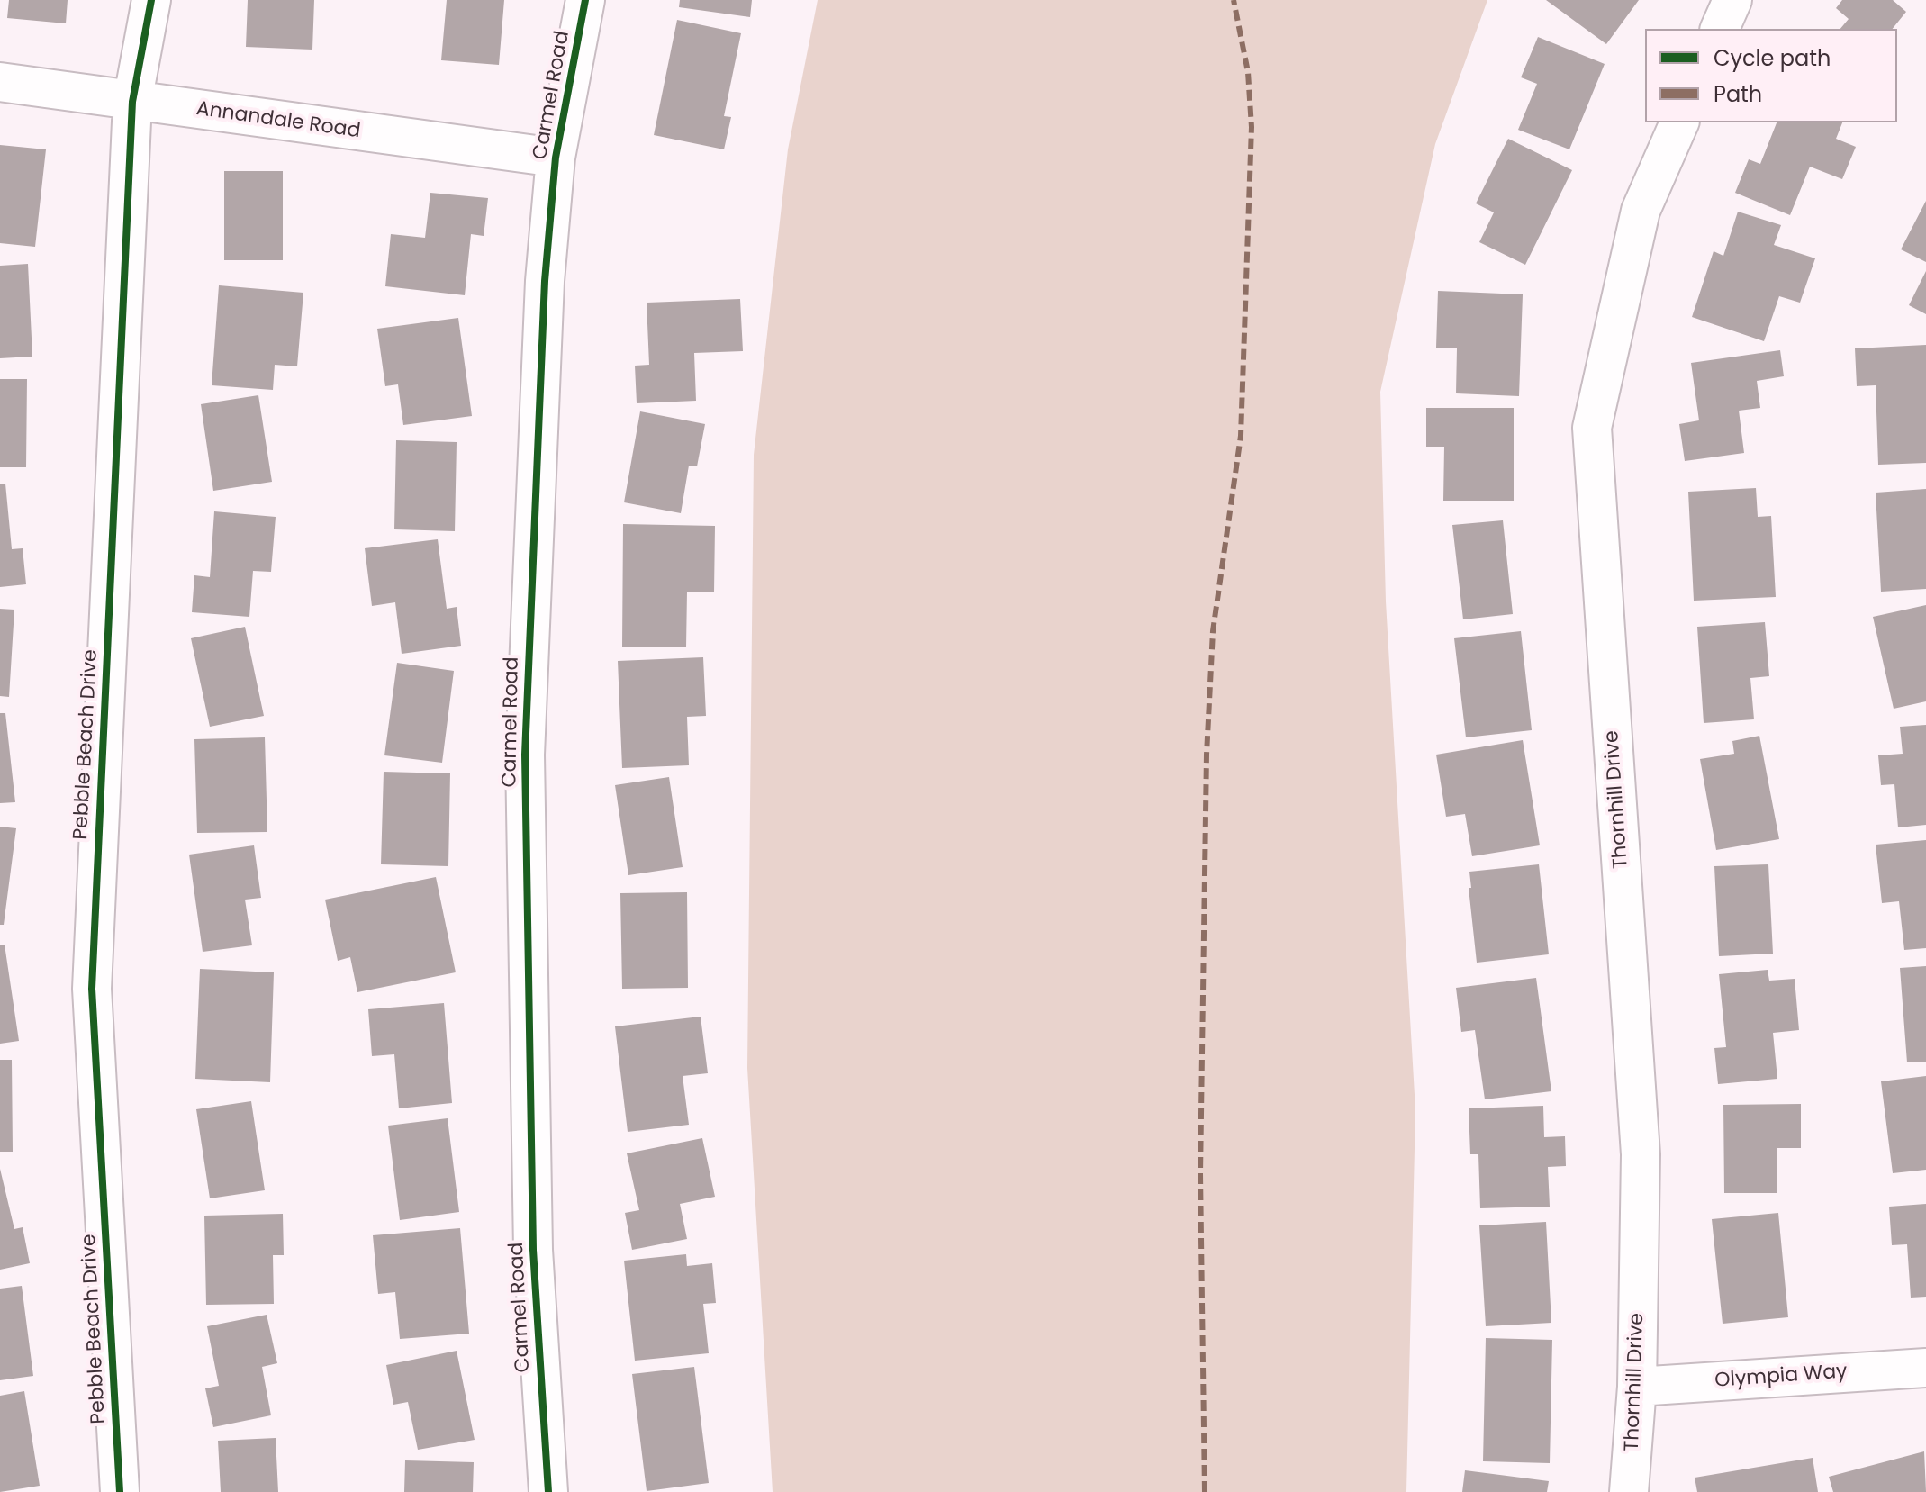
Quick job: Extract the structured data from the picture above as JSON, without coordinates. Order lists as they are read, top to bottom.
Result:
{
  "streets": {
    "street": [
      "Carmel Road",
      "Annandale Road",
      "Pebble Beach Drive",
      "Thornhill Drive",
      "Olympia Way"
    ]
  },
  "crossings": [
    ["Carmel Road", "Annandale Road"],
    ["Annandale Road", "Pebble Beach Drive"],
    ["Thornhill Drive", "Olympia Way"]
  ],
  "legend": ["Cycle path", "Path"]
}
